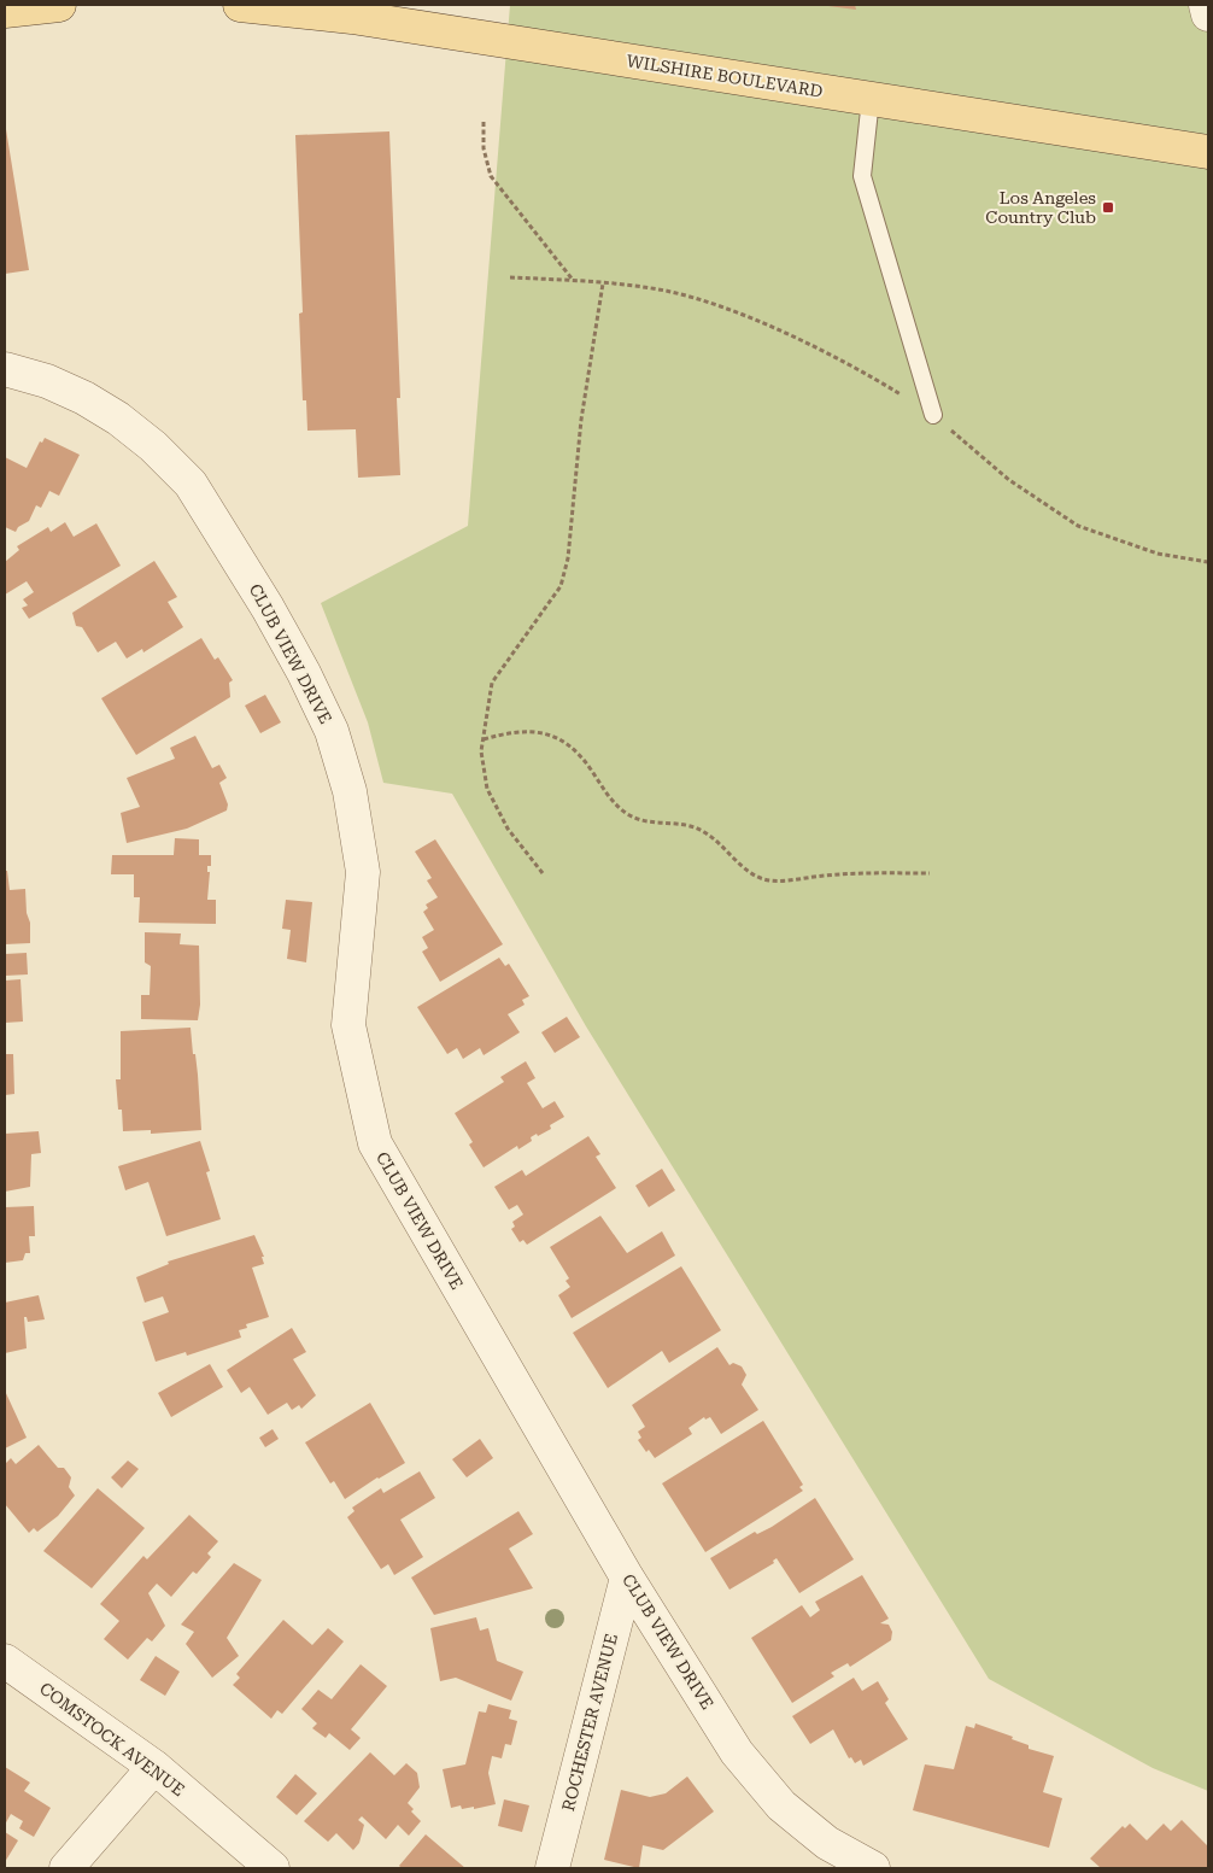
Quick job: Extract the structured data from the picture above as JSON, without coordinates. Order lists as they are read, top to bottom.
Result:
{
  "streets": {
    "main road": ["WILSHIRE BOULEVARD"],
    "street": ["CLUB VIEW DRIVE", "ROCHESTER AVENUE", "COMSTOCK AVENUE"]
  },
  "crossings": [
    ["CLUB VIEW DRIVE", "ROCHESTER AVENUE"]
  ],
  "places": {
    "transit": ["Los Angeles Country Club"]
  }
}
